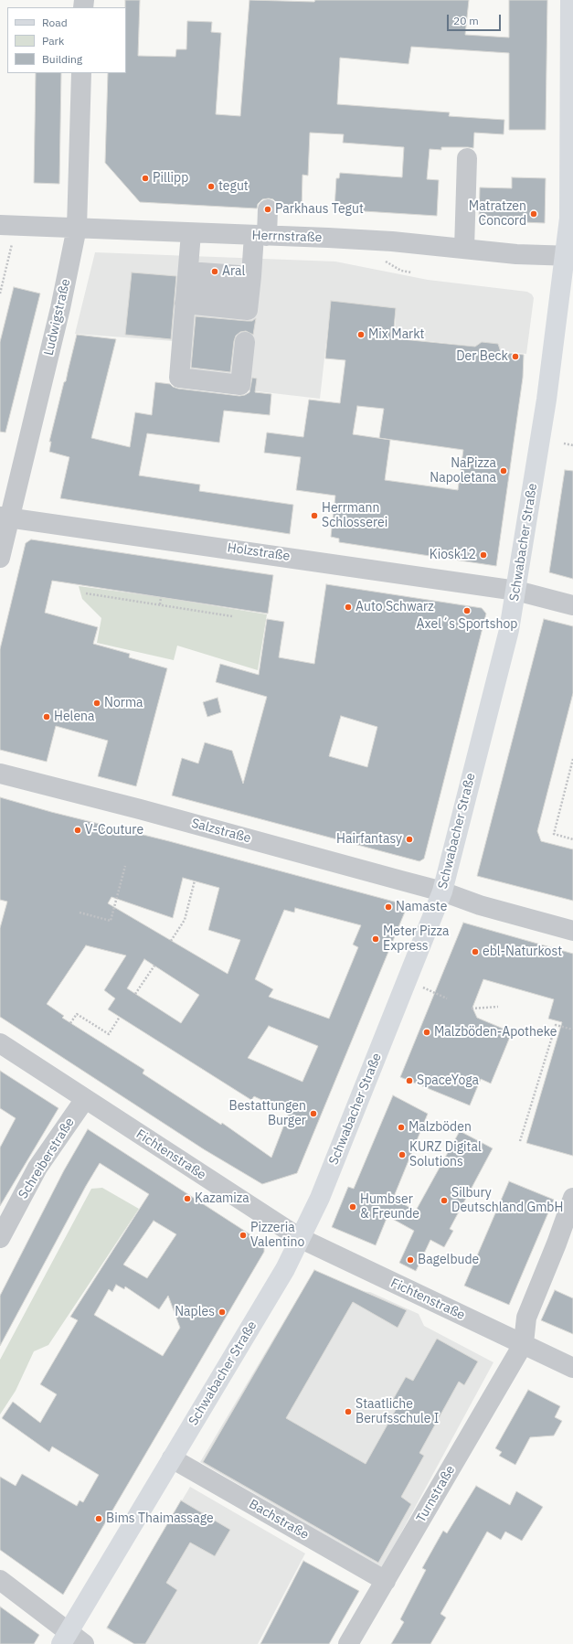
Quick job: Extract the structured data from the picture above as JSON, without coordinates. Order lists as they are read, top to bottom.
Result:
{
  "streets": {
    "main road": ["Schwabacher Straße"],
    "street": [
      "Herrnstraße",
      "Ludwigstraße",
      "Holzstraße",
      "Salzstraße",
      "Fichtenstraße",
      "Schreiberstraße",
      "Turnstraße",
      "Bachstraße"
    ]
  },
  "crossings": [
    ["Herrnstraße", "Ludwigstraße"],
    ["Herrnstraße", "Schwabacher Straße"],
    ["Ludwigstraße", "Holzstraße"],
    ["Schwabacher Straße", "Holzstraße"],
    ["Schwabacher Straße", "Salzstraße"],
    ["Schwabacher Straße", "Fichtenstraße"],
    ["Schwabacher Straße", "Bachstraße"],
    ["Fichtenstraße", "Schreiberstraße"],
    ["Fichtenstraße", "Turnstraße"],
    ["Turnstraße", "Bachstraße"]
  ],
  "places": [
    "Pillipp",
    "tegut",
    "Parkhaus Tegut",
    "Matratzen Concord",
    "Aral",
    "Mix Markt",
    "Der Beck",
    "NaPizza Napoletana",
    "Herrmann Schlosserei",
    "Kiosk12",
    "Auto Schwarz",
    "Axel´s Sportshop",
    "Norma",
    "Helena",
    "V-Couture",
    "Hairfantasy",
    "Namaste",
    "Meter Pizza Express",
    "ebl-Naturkost",
    "Malzböden-Apotheke",
    "SpaceYoga",
    "Bestattungen Burger",
    "Malzböden",
    "KURZ Digital Solutions",
    "Kazamiza",
    "Silbury Deutschland GmbH",
    "Humbser & Freunde",
    "Pizzeria Valentino",
    "Bagelbude",
    "Naples",
    "Staatliche Berufsschule I",
    "Bims Thaimassage"
  ],
  "legend": ["Road", "Park", "Building"],
  "scale_bar": "20 m"
}
